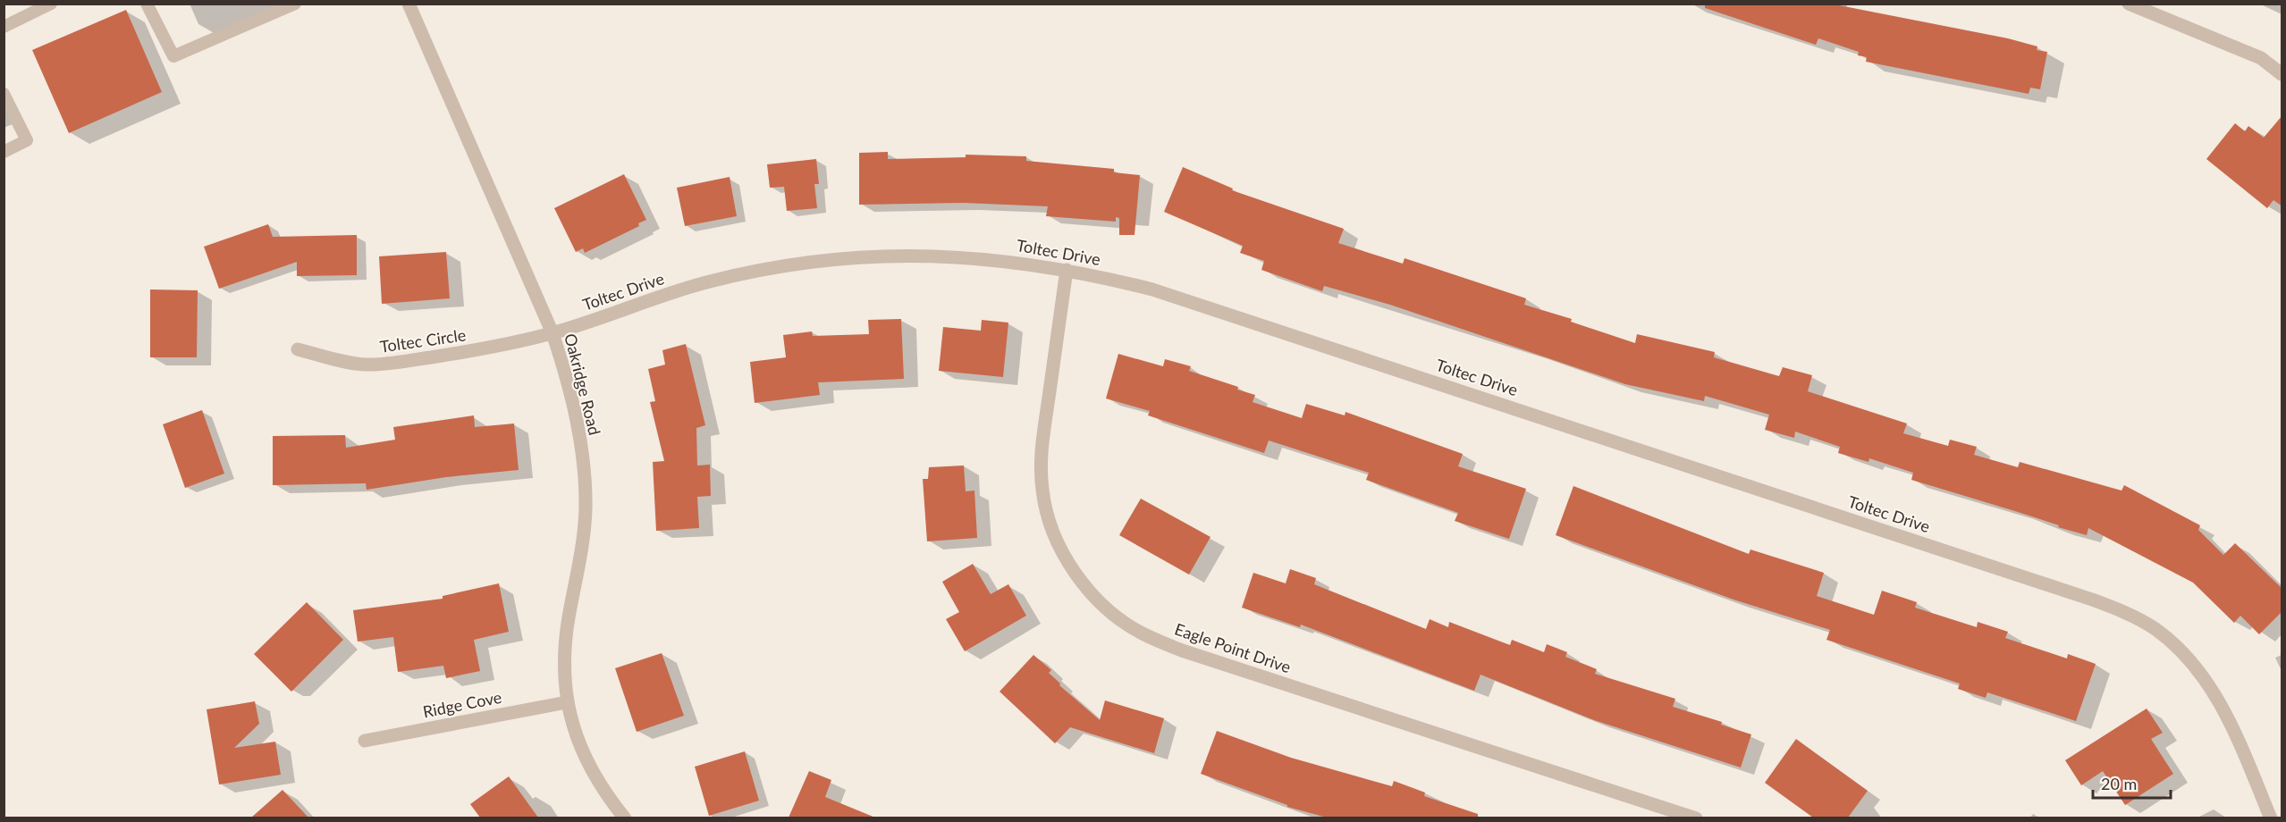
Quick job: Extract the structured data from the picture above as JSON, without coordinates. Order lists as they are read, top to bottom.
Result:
{
  "streets": {
    "street": [
      "Toltec Drive",
      "Toltec Circle",
      "Oakridge Road",
      "Eagle Point Drive",
      "Ridge Cove"
    ]
  },
  "crossings": [
    ["Toltec Drive", "Toltec Circle"],
    ["Toltec Drive", "Oakridge Road"],
    ["Toltec Drive", "Eagle Point Drive"],
    ["Toltec Circle", "Oakridge Road"],
    ["Oakridge Road", "Ridge Cove"]
  ],
  "scale_bar": "20 m"
}
